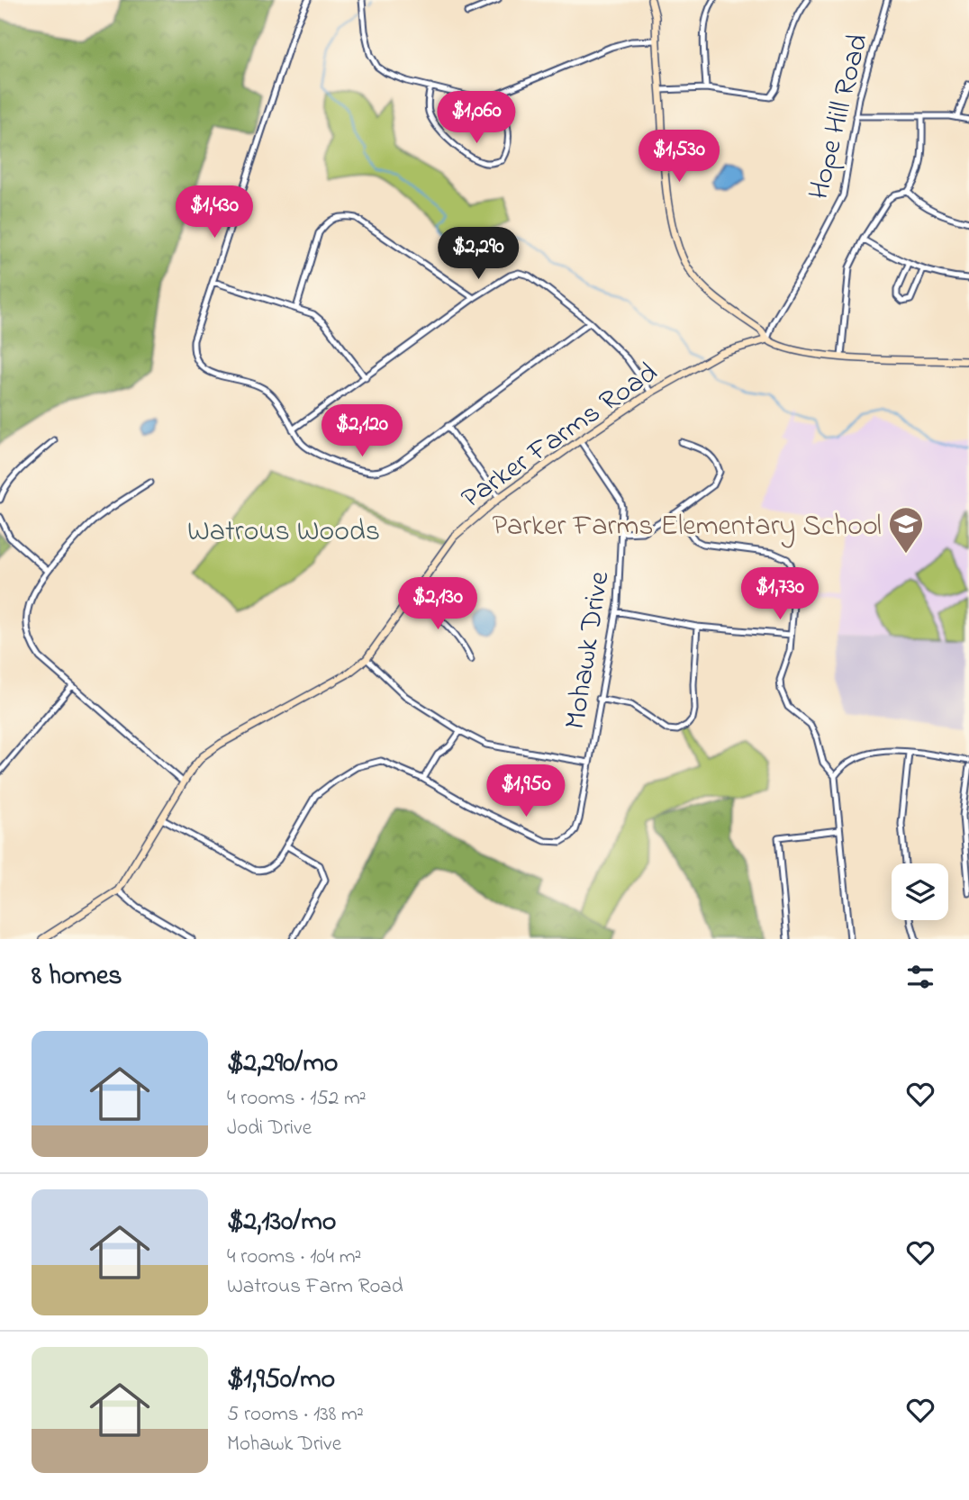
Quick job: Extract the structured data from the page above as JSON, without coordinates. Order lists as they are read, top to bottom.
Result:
{
  "streets": {
    "street": ["Hope Hill Road", "Parker Farms Road", "Mohawk Drive"]
  },
  "crossings": [
    ["Hope Hill Road", "Parker Farms Road"],
    ["Parker Farms Road", "Mohawk Drive"]
  ],
  "parks": ["Watrous Woods"],
  "places": {
    "school or university": ["Parker Farms Elementary School"]
  },
  "page": {
    "price": [
      "$1,060",
      "$1,530",
      "$1,430",
      "$2,290",
      "$2,120",
      "$1,730",
      "$2,130",
      "$1,950"
    ],
    "heading": "8 homes",
    "list": [
      {
        "name": "$2,290/mo",
        "note": "4 rooms · 152 m² · Jodi Drive"
      },
      {
        "name": "$2,130/mo",
        "note": "4 rooms · 104 m² · Watrous Farm Road"
      },
      {
        "name": "$1,950/mo",
        "note": "5 rooms · 138 m² · Mohawk Drive"
      }
    ]
  }
}
